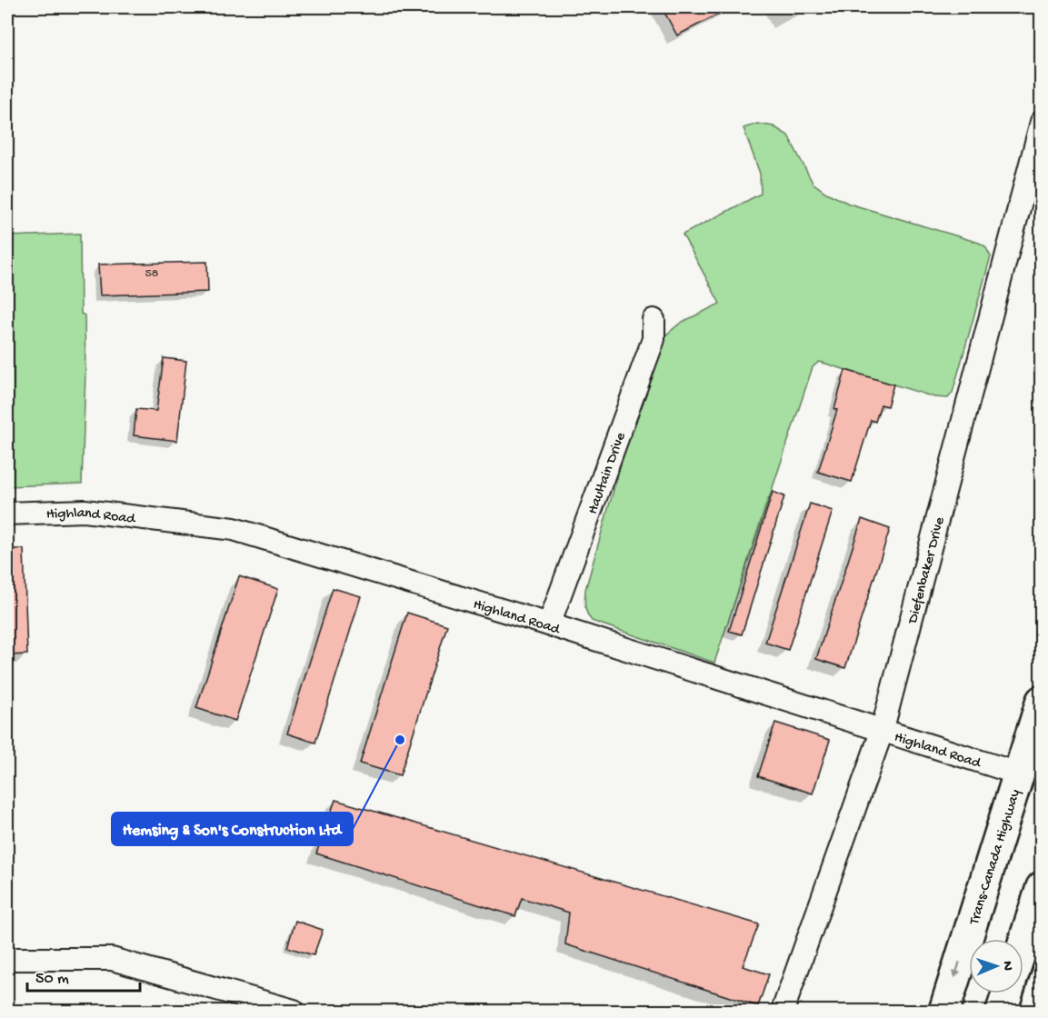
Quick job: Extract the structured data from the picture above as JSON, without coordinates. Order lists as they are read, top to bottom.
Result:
{
  "streets": {
    "highway": ["Trans-Canada Highway"],
    "street": ["Haultain Drive", "Highland Road", "Diefenbaker Drive"]
  },
  "crossings": [
    ["Haultain Drive", "Highland Road"],
    ["Highland Road", "Diefenbaker Drive"],
    ["Highland Road", "Trans-Canada Highway"]
  ],
  "places": ["Hemsing & Son's Construction Ltd"],
  "house_numbers": ["58"],
  "scale_bar": "50 m",
  "north": "right"
}
